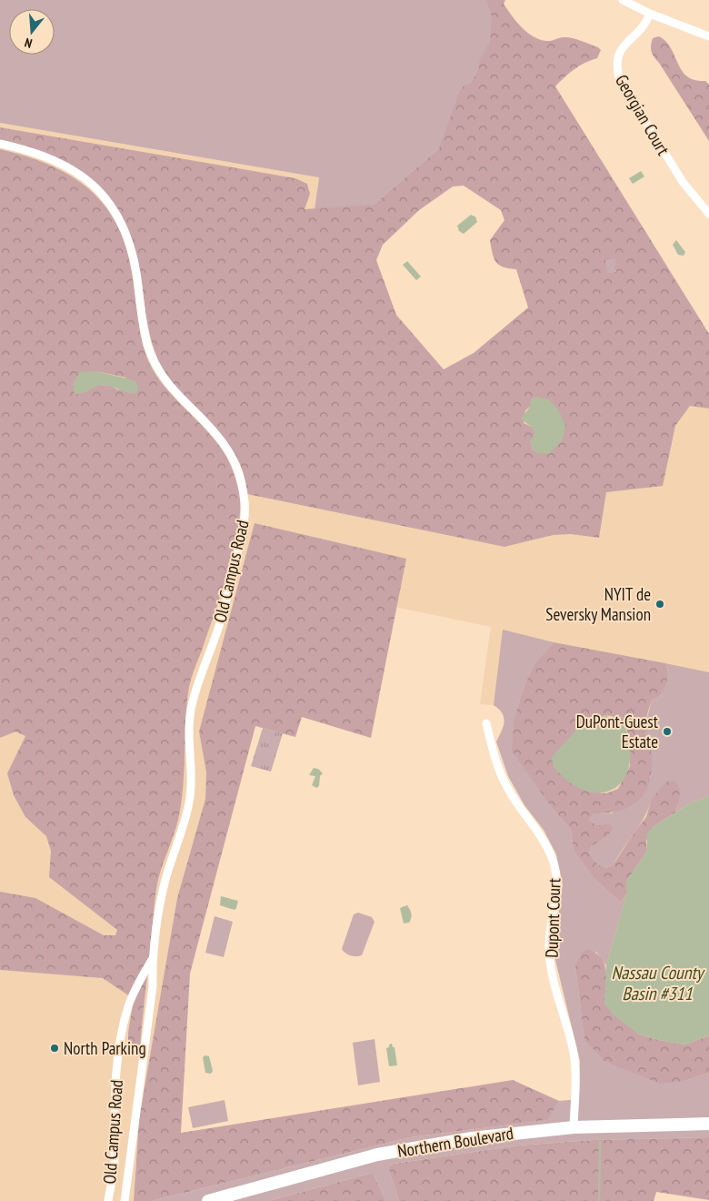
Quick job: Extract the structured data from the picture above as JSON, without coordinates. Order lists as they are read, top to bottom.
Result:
{
  "streets": {
    "main road": ["Northern Boulevard"],
    "street": ["Georgian Court", "Old Campus Road", "Dupont Court"]
  },
  "crossings": [
    ["Dupont Court", "Northern Boulevard"]
  ],
  "water": ["Nassau County Basin #311"],
  "places": ["NYIT de Seversky Mansion", "DuPont-Guest Estate", "North Parking"],
  "north": "bottom"
}
